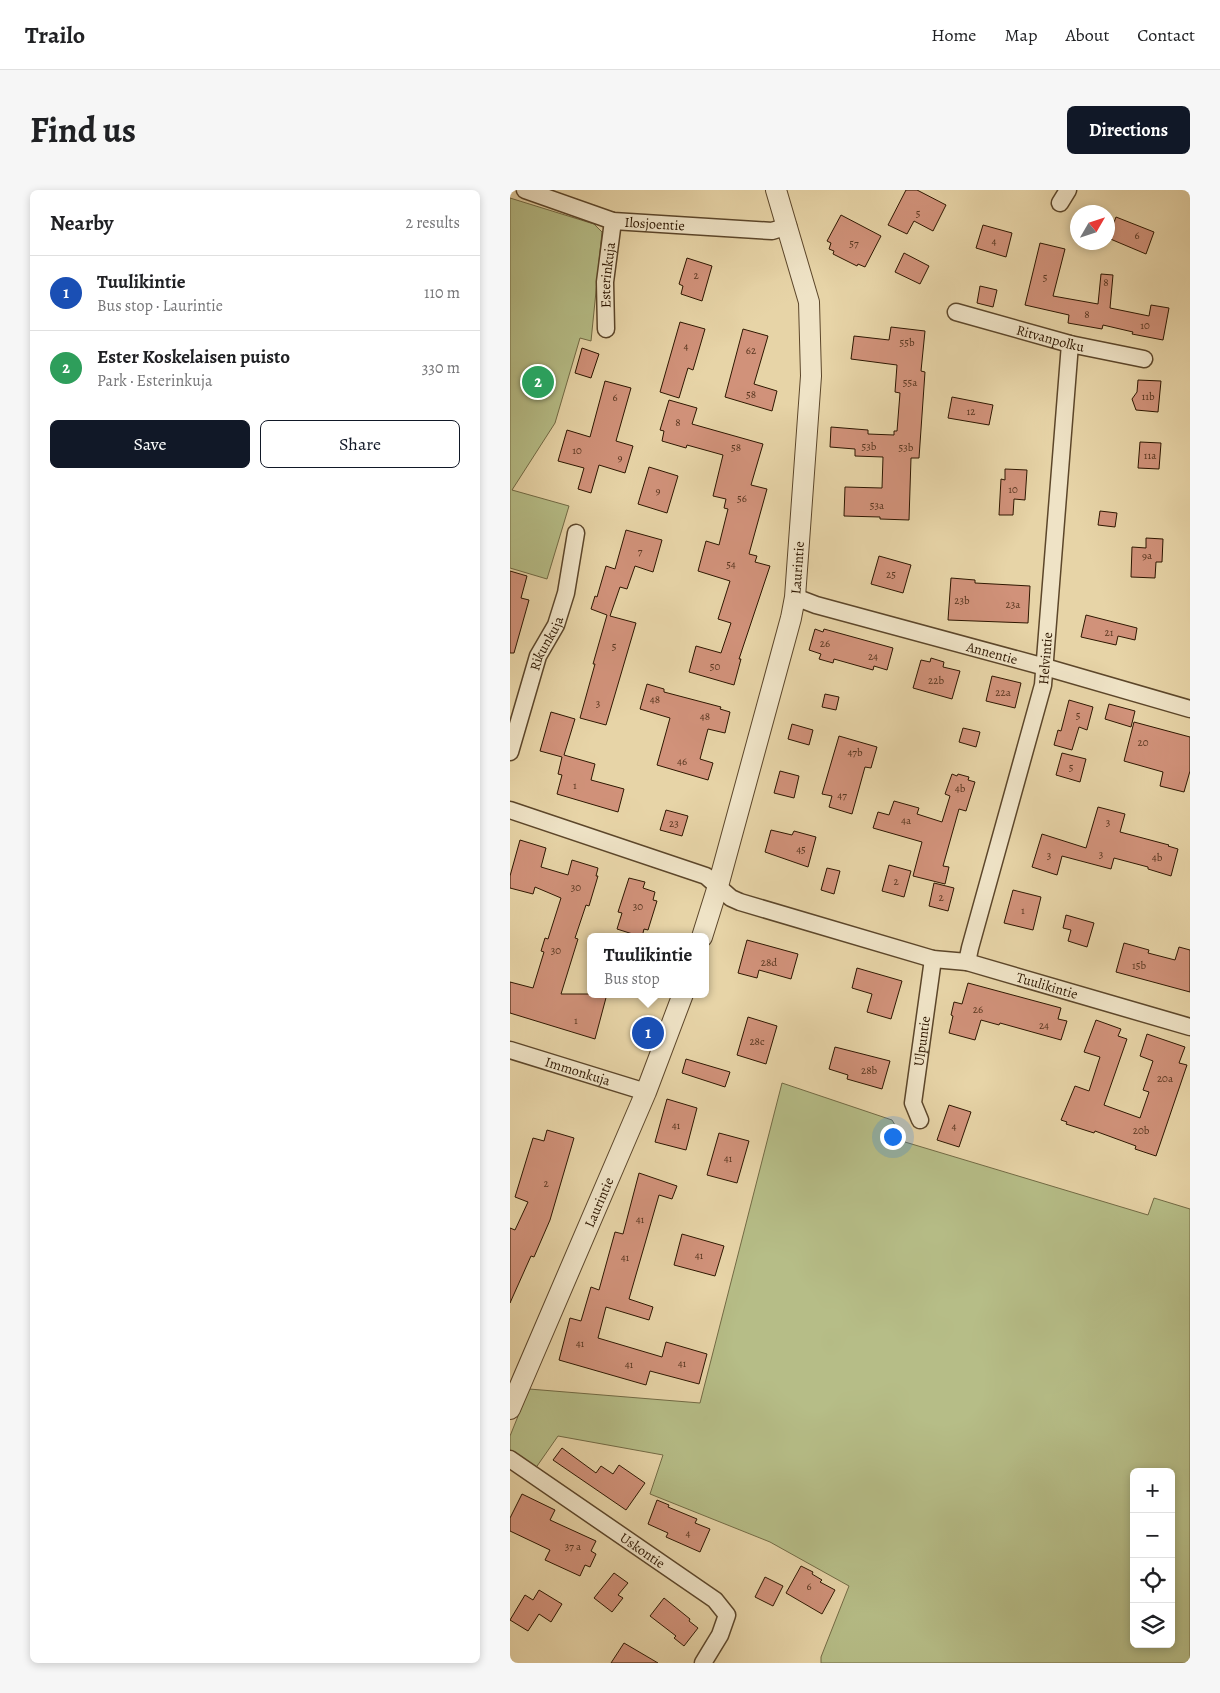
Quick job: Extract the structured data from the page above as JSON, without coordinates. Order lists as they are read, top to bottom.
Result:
{
  "streets": {
    "street": [
      "Ilosjoentie",
      "Esterinkuja",
      "Ritvanpolku",
      "Laurintie",
      "Rikunkuja",
      "Annentie",
      "Helvintie",
      "Tuulikintie",
      "Ulpuntie",
      "Immonkuja",
      "Uskontie"
    ]
  },
  "crossings": [
    ["Ilosjoentie", "Esterinkuja"],
    ["Ilosjoentie", "Laurintie"],
    ["Ritvanpolku", "Helvintie"],
    ["Laurintie", "Annentie"],
    ["Laurintie", "Tuulikintie"],
    ["Laurintie", "Immonkuja"],
    ["Annentie", "Helvintie"],
    ["Helvintie", "Tuulikintie"],
    ["Tuulikintie", "Ulpuntie"]
  ],
  "house_numbers": [
    "5",
    "6",
    "4",
    "57",
    "2",
    "5",
    "8",
    "8",
    "10",
    "55b",
    "4",
    "62",
    "55a",
    "58",
    "11b",
    "6",
    "12",
    "8",
    "53b",
    "58",
    "53b",
    "10",
    "11a",
    "9",
    "10",
    "9",
    "56",
    "53a",
    "7",
    "9a",
    "54",
    "25",
    "23b",
    "23a",
    "21",
    "26",
    "5",
    "24",
    "50",
    "22b",
    "22a",
    "48",
    "3",
    "5",
    "48",
    "20",
    "47b",
    "46",
    "5",
    "1",
    "4b",
    "47",
    "4a",
    "3",
    "23",
    "45",
    "3",
    "3",
    "4b",
    "2",
    "30",
    "2",
    "30",
    "1",
    "30",
    "28d",
    "15b",
    "26",
    "1",
    "24",
    "28c",
    "28b",
    "20a",
    "41",
    "4",
    "20b",
    "41",
    "2",
    "41",
    "41",
    "41",
    "41",
    "41",
    "41",
    "4",
    "37 a",
    "6"
  ],
  "north": "top right",
  "page": {
    "header": "Trailo",
    "nav": [
      "Home",
      "Map",
      "About",
      "Contact"
    ],
    "title": "Find us",
    "buttons": [
      "Directions",
      ["Save", "Share"]
    ],
    "heading": ["Nearby", "2 results"],
    "list": [
      {
        "mark": "1",
        "name": "Tuulikintie",
        "note": "Bus stop · Laurintie",
        "value": "110 m"
      },
      {
        "mark": "2",
        "name": "Ester Koskelaisen puisto",
        "note": "Park · Esterinkuja",
        "value": "330 m"
      }
    ],
    "pins": ["2", "1"],
    "popup": ["Tuulikintie", "Bus stop"],
    "map_buttons": ["+", "−"]
  }
}
